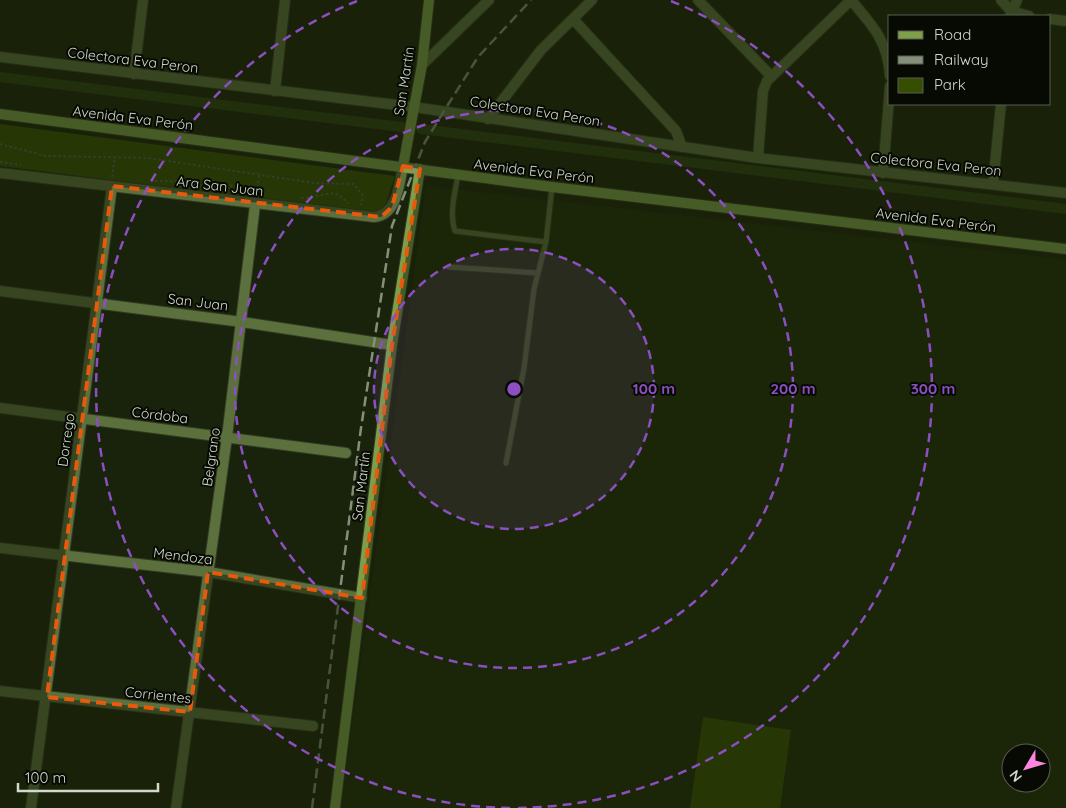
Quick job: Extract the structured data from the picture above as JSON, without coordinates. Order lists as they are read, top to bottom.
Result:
{
  "streets": {
    "main road": ["San Martín", "Avenida Eva Perón"],
    "street": [
      "Colectora Eva Peron",
      "Ara San Juan",
      "San Juan",
      "Córdoba",
      "Dorrego",
      "Belgrano",
      "Mendoza",
      "Corrientes"
    ]
  },
  "crossings": [
    ["Colectora Eva Peron", "San Martín"],
    ["San Martín", "Avenida Eva Perón"],
    ["San Martín", "Ara San Juan"],
    ["San Martín", "San Juan"],
    ["San Martín", "Mendoza"],
    ["Avenida Eva Perón", "Ara San Juan"],
    ["Ara San Juan", "Dorrego"],
    ["Ara San Juan", "Belgrano"],
    ["San Juan", "Dorrego"],
    ["San Juan", "Belgrano"],
    ["Córdoba", "Dorrego"],
    ["Córdoba", "Belgrano"],
    ["Dorrego", "Mendoza"],
    ["Dorrego", "Corrientes"],
    ["Belgrano", "Mendoza"],
    ["Belgrano", "Corrientes"]
  ],
  "legend": ["Road", "Railway", "Park"],
  "scale_bar": "100 m",
  "north": "bottom left",
  "rings": ["100 m", "200 m", "300 m"]
}
